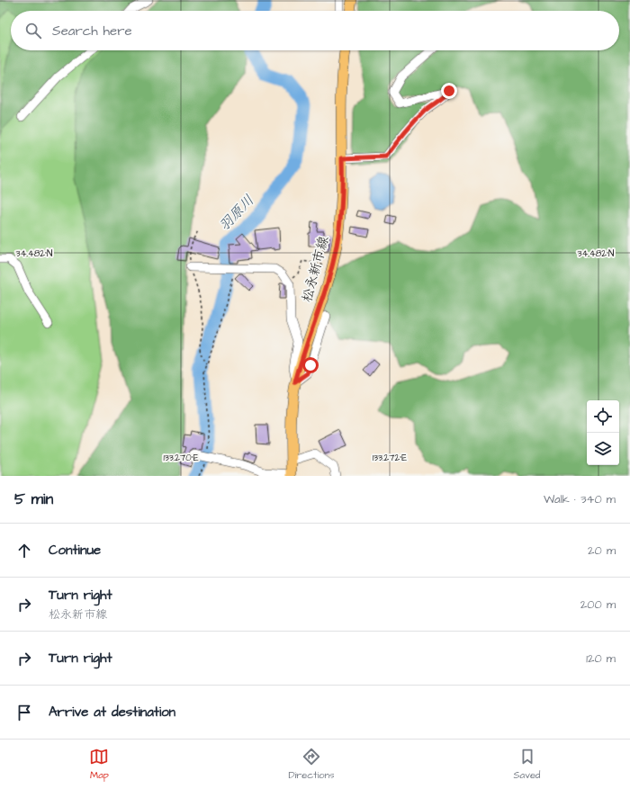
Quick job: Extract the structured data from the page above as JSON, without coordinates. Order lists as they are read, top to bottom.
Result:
{
  "streets": {
    "main road": ["松永新市線"]
  },
  "water": ["羽原川"],
  "page": {
    "search": "Search here",
    "heading": ["5 min", "Walk · 340 m"],
    "list": [
      ["Continue", "20 m"],
      ["Turn right", "松永新市線", "200 m"],
      ["Turn right", "120 m"],
      "Arrive at destination"
    ],
    "nav": ["Map", "Directions", "Saved"]
  },
  "coordinates": ["34.482°N", "133.270°E", "133.272°E"]
}
